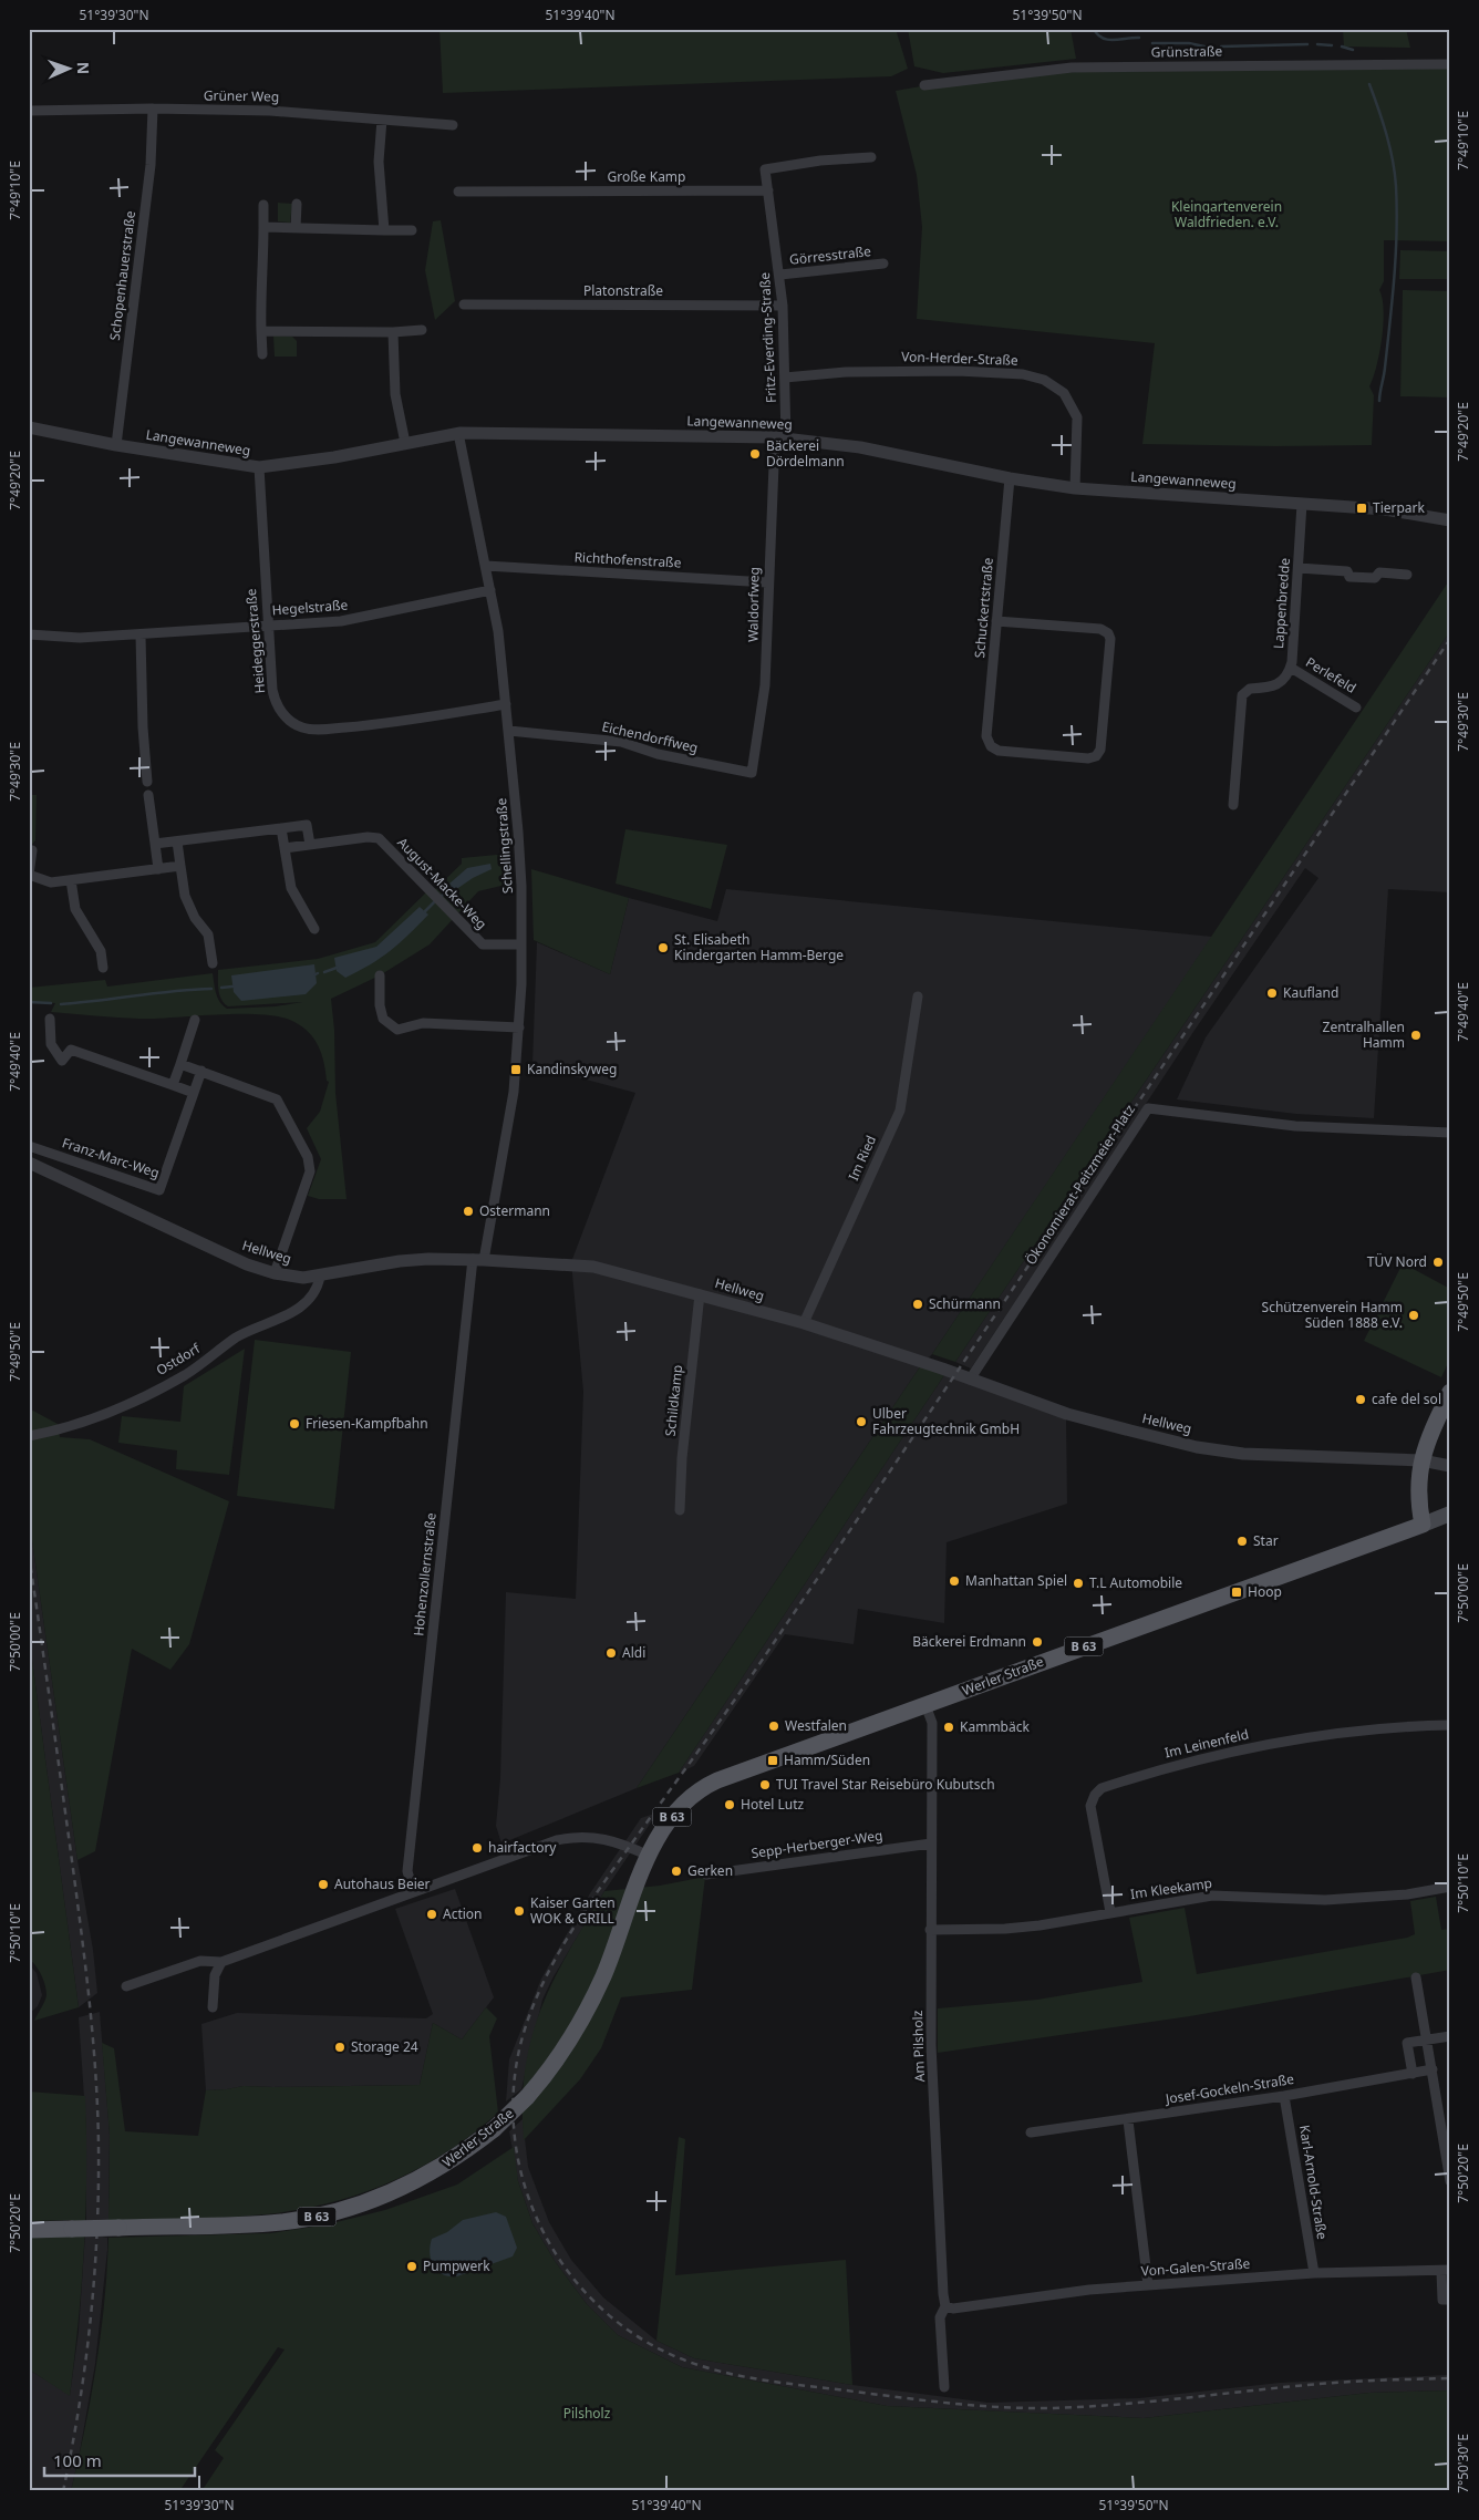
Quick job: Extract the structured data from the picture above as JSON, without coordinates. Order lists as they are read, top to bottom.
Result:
{
  "streets": {
    "main road": ["B 63", "Werler Straße"],
    "street": [
      "Grünstraße",
      "Grüner Weg",
      "Große Kamp",
      "Görresstraße",
      "Schopenhauerstraße",
      "Platonstraße",
      "Fritz-Everding-Straße",
      "Von-Herder-Straße",
      "Langewanneweg",
      "Richthofenstraße",
      "Lappenbredde",
      "Waldorfweg",
      "Hegelstraße",
      "Schuckertstraße",
      "Heideggerstraße",
      "Perlefeld",
      "Eichendorffweg",
      "Schellingstraße",
      "August-Macke-Weg",
      "Franz-Marc-Weg",
      "Im Ried",
      "Ökonomierat-Peitzmeier-Platz",
      "Hellweg",
      "Ostdorf",
      "Schildkamp",
      "Hohenzollernstraße",
      "Im Leinenfeld",
      "Sepp-Herberger-Weg",
      "Im Kleekamp",
      "Am Pilsholz",
      "Josef-Gockeln-Straße",
      "Karl-Arnold-Straße",
      "Von-Galen-Straße"
    ]
  },
  "crossings": [
    ["Grüner Weg", "Schopenhauerstraße"],
    ["Große Kamp", "Fritz-Everding-Straße"],
    ["Görresstraße", "Fritz-Everding-Straße"],
    ["Schopenhauerstraße", "Langewanneweg"],
    ["Platonstraße", "Fritz-Everding-Straße"],
    ["Fritz-Everding-Straße", "Von-Herder-Straße"],
    ["Fritz-Everding-Straße", "Langewanneweg"],
    ["Fritz-Everding-Straße", "Waldorfweg"],
    ["Von-Herder-Straße", "Langewanneweg"],
    ["Langewanneweg", "Lappenbredde"],
    ["Langewanneweg", "Waldorfweg"],
    ["Langewanneweg", "Schuckertstraße"],
    ["Langewanneweg", "Heideggerstraße"],
    ["Langewanneweg", "Schellingstraße"],
    ["Richthofenstraße", "Waldorfweg"],
    ["Richthofenstraße", "Schellingstraße"],
    ["Lappenbredde", "Perlefeld"],
    ["Waldorfweg", "Eichendorffweg"],
    ["Hegelstraße", "Heideggerstraße"],
    ["Hegelstraße", "Schellingstraße"],
    ["Heideggerstraße", "Schellingstraße"],
    ["Eichendorffweg", "Schellingstraße"],
    ["Schellingstraße", "August-Macke-Weg"],
    ["Schellingstraße", "Hellweg"],
    ["Schellingstraße", "Hohenzollernstraße"],
    ["Im Ried", "Hellweg"],
    ["Ökonomierat-Peitzmeier-Platz", "Hellweg"],
    ["Hellweg", "Ostdorf"],
    ["Hellweg", "Schildkamp"],
    ["Hellweg", "Hohenzollernstraße"],
    ["Werler Straße", "Am Pilsholz"],
    ["Im Leinenfeld", "Im Kleekamp"],
    ["Sepp-Herberger-Weg", "Am Pilsholz"],
    ["Im Kleekamp", "Am Pilsholz"],
    ["Am Pilsholz", "Von-Galen-Straße"],
    ["Josef-Gockeln-Straße", "Karl-Arnold-Straße"],
    ["Karl-Arnold-Straße", "Von-Galen-Straße"]
  ],
  "parks": ["Kleingartenverein Waldfrieden. e.V.", "Pilsholz"],
  "places": {
    "other": [
      "Bäckerei Dördelmann",
      "St. Elisabeth Kindergarten Hamm-Berge",
      "Kaufland",
      "Zentralhallen Hamm",
      "Ostermann",
      "TÜV Nord",
      "Schürmann",
      "Schützenverein Hamm Süden 1888 e.V.",
      "cafe del sol",
      "Ulber Fahrzeugtechnik GmbH",
      "Friesen-Kampfbahn",
      "Star",
      "Manhattan Spiel",
      "T.L Automobile",
      "Bäckerei Erdmann",
      "Aldi",
      "Westfalen",
      "Kammbäck",
      "TUI Travel Star Reisebüro Kubutsch",
      "Hotel Lutz",
      "hairfactory",
      "Gerken",
      "Autohaus Beier",
      "Kaiser Garten WOK & GRILL",
      "Action",
      "Storage 24",
      "Pumpwerk"
    ],
    "transit": [
      "Tierpark",
      "Kandinskyweg",
      "Hoop",
      "Hamm/Süden"
    ]
  },
  "scale_bar": "100 m",
  "north": "right",
  "coordinates": [
    "51°39'30\"N",
    "51°39'40\"N",
    "51°39'50\"N",
    "7°49'10\"E",
    "7°49'20\"E",
    "7°49'30\"E",
    "7°49'40\"E",
    "7°49'50\"E",
    "7°50'00\"E",
    "7°50'10\"E",
    "7°50'20\"E",
    "7°50'30\"E"
  ]
}
